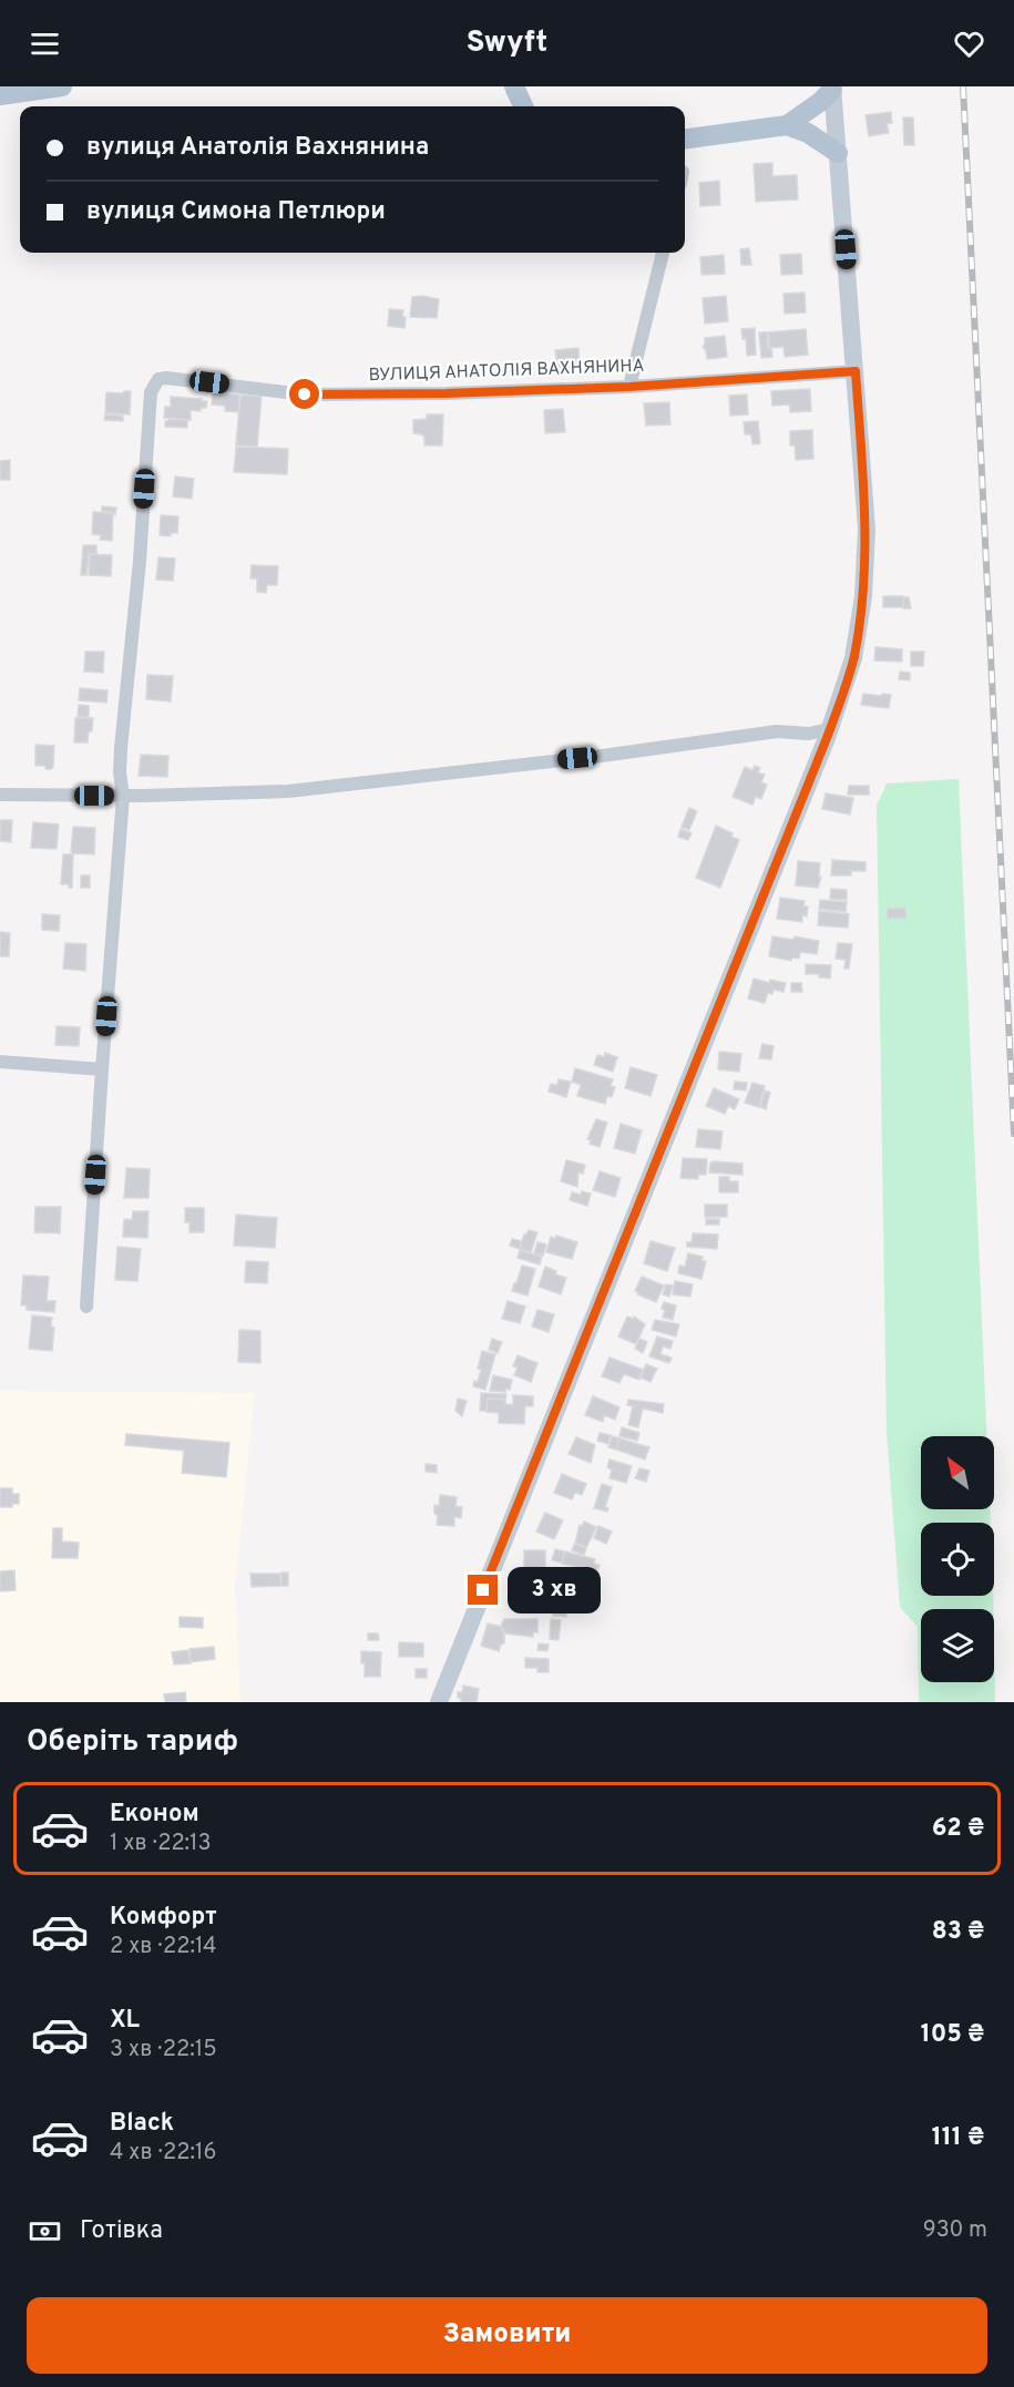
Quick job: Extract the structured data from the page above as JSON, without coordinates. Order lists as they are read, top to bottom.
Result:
{
  "streets": {
    "street": ["ВУЛИЦЯ АНАТОЛІЯ ВАХНЯНИНА"]
  },
  "north": "top left",
  "page": {
    "header": "Swyft",
    "banner": ["вулиця Анатолія Вахнянина", "вулиця Симона Петлюри"],
    "bubble": "3 хв",
    "heading": "Оберіть тариф",
    "list": [
      {
        "name": "Економ",
        "note": "1 хв · 22:13",
        "value": "62 ₴"
      },
      {
        "name": "Комфорт",
        "note": "2 хв · 22:14",
        "value": "83 ₴"
      },
      {
        "name": "XL",
        "note": "3 хв · 22:15",
        "value": "105 ₴"
      },
      {
        "name": "Black",
        "note": "4 хв · 22:16",
        "value": "111 ₴"
      }
    ],
    "pay": ["Готівка", "930 m"],
    "buttons": "Замовити"
  }
}
